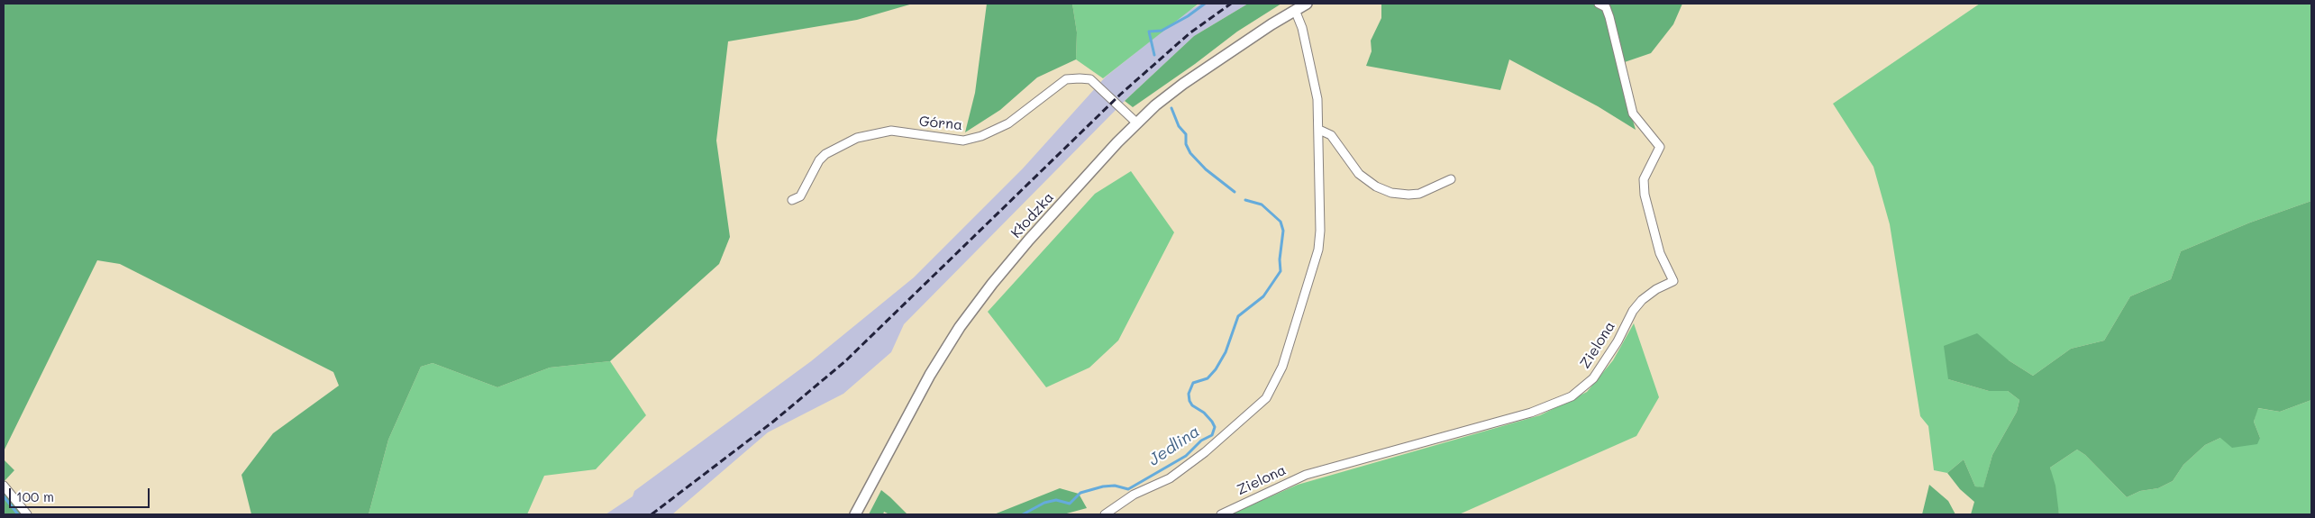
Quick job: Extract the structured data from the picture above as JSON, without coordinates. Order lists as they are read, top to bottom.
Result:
{
  "streets": {
    "main road": ["Kłodzka"],
    "street": ["Górna", "Zielona"]
  },
  "crossings": [
    ["Górna", "Kłodzka"]
  ],
  "water": ["Jedlina"],
  "scale_bar": "100 m"
}
